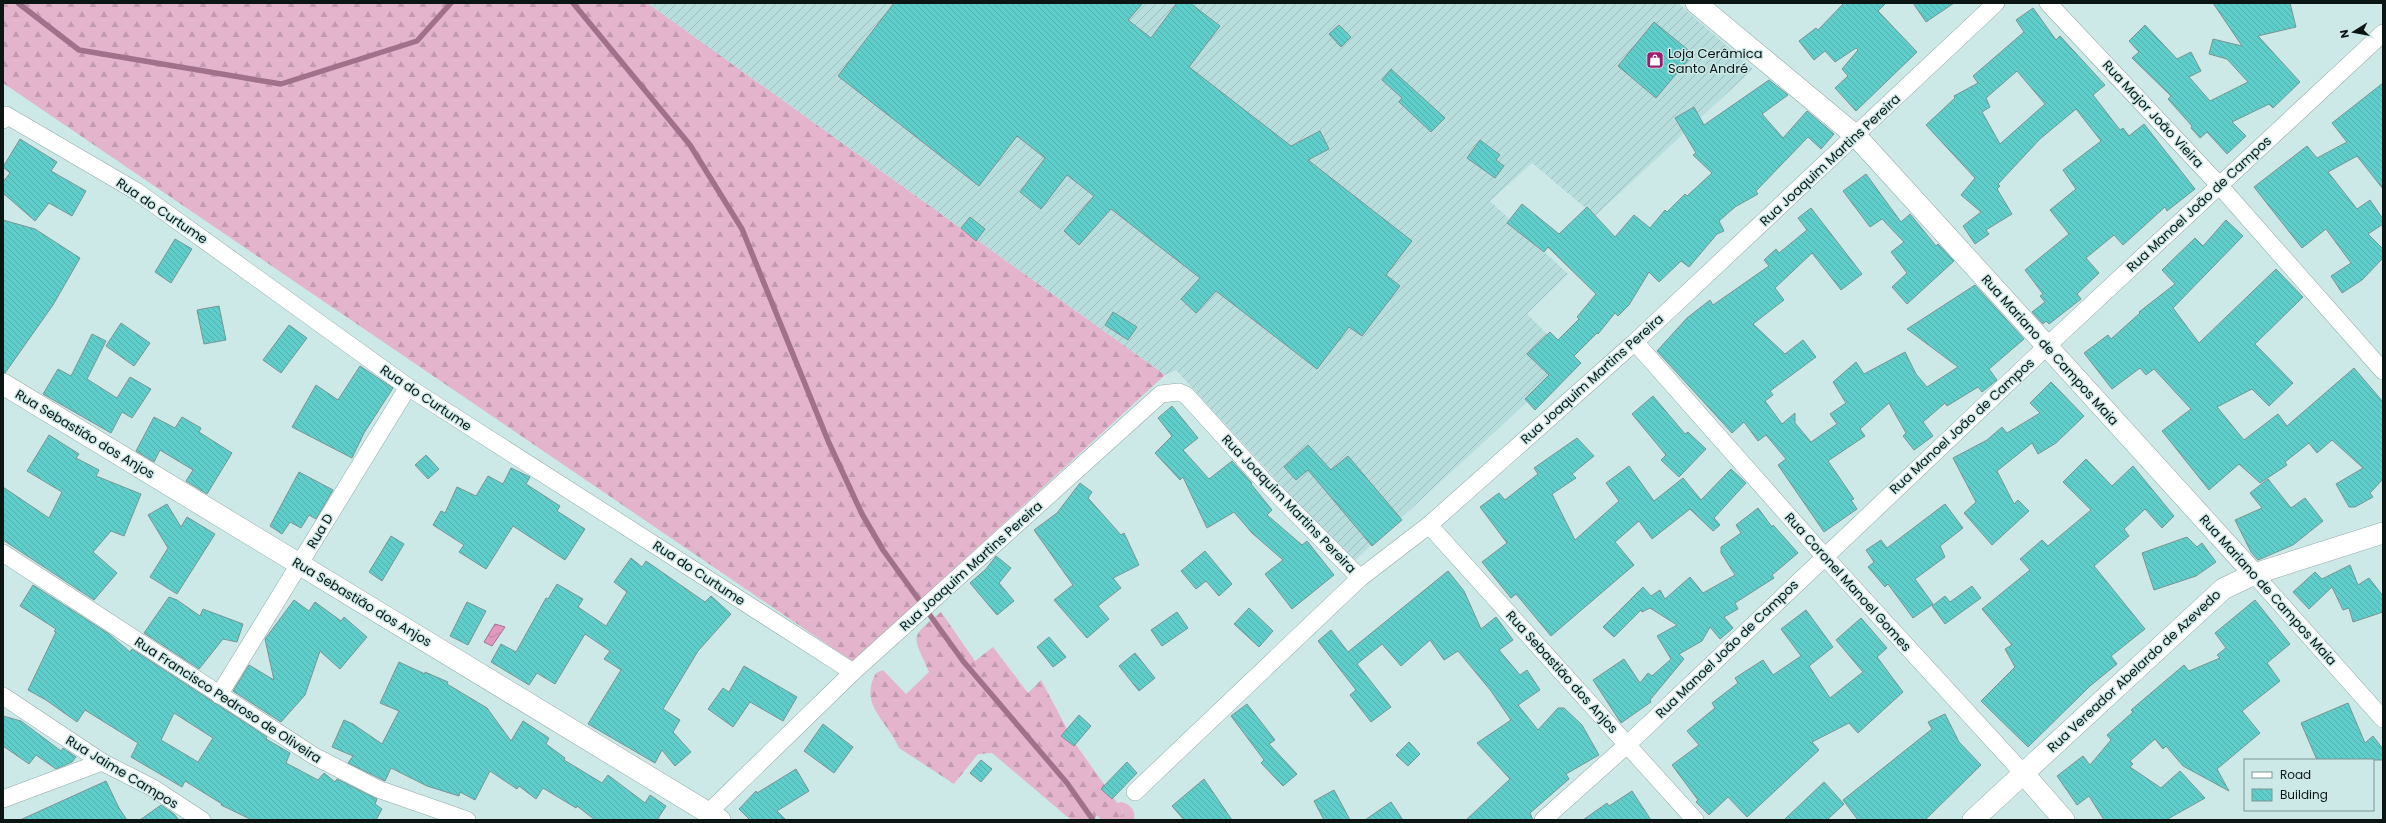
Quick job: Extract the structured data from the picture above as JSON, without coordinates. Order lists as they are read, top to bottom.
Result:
{
  "streets": {
    "street": [
      "Rua Major João Vieira",
      "Rua Joaquim Martins Pereira",
      "Rua Manoel João de Campos",
      "Rua do Curtume",
      "Rua Mariano de Campos Maia",
      "Rua Sebastião dos Anjos",
      "Rua D",
      "Rua Coronel Manoel Gomes",
      "Rua Vereador Abelardo de Azevedo",
      "Rua Francisco Pedroso de Oliveira",
      "Rua Jaime Campos"
    ]
  },
  "crossings": [
    ["Rua Major João Vieira", "Rua Manoel João de Campos"],
    ["Rua Joaquim Martins Pereira", "Rua do Curtume"],
    ["Rua Joaquim Martins Pereira", "Rua Mariano de Campos Maia"],
    ["Rua Joaquim Martins Pereira", "Rua Sebastião dos Anjos"],
    ["Rua Joaquim Martins Pereira", "Rua Coronel Manoel Gomes"],
    ["Rua Manoel João de Campos", "Rua Mariano de Campos Maia"],
    ["Rua Manoel João de Campos", "Rua Sebastião dos Anjos"],
    ["Rua Manoel João de Campos", "Rua Coronel Manoel Gomes"],
    ["Rua do Curtume", "Rua D"],
    ["Rua Mariano de Campos Maia", "Rua Vereador Abelardo de Azevedo"],
    ["Rua Sebastião dos Anjos", "Rua D"],
    ["Rua D", "Rua Francisco Pedroso de Oliveira"],
    ["Rua Coronel Manoel Gomes", "Rua Vereador Abelardo de Azevedo"]
  ],
  "places": {
    "shop": ["Loja Cerâmica Santo André"]
  },
  "legend": ["Road", "Building"],
  "north": "left"
}
